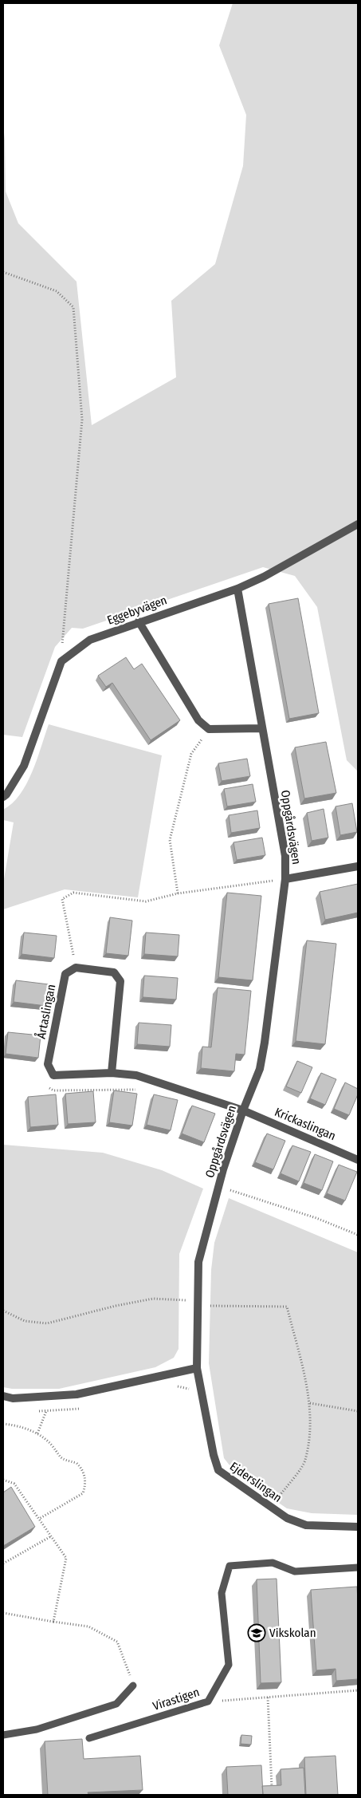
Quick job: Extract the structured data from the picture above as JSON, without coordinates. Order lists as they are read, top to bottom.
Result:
{
  "streets": {
    "street": [
      "Eggebyvägen",
      "Oppgårdsvägen",
      "Årtaslingan",
      "Krickaslingan",
      "Ejderslingan"
    ],
    "lane": ["Virastigen"]
  },
  "crossings": [
    ["Eggebyvägen", "Oppgårdsvägen"],
    ["Oppgårdsvägen", "Årtaslingan"],
    ["Oppgårdsvägen", "Krickaslingan"],
    ["Oppgårdsvägen", "Ejderslingan"],
    ["Årtaslingan", "Krickaslingan"]
  ],
  "places": {
    "school or university": ["Vikskolan"]
  }
}
